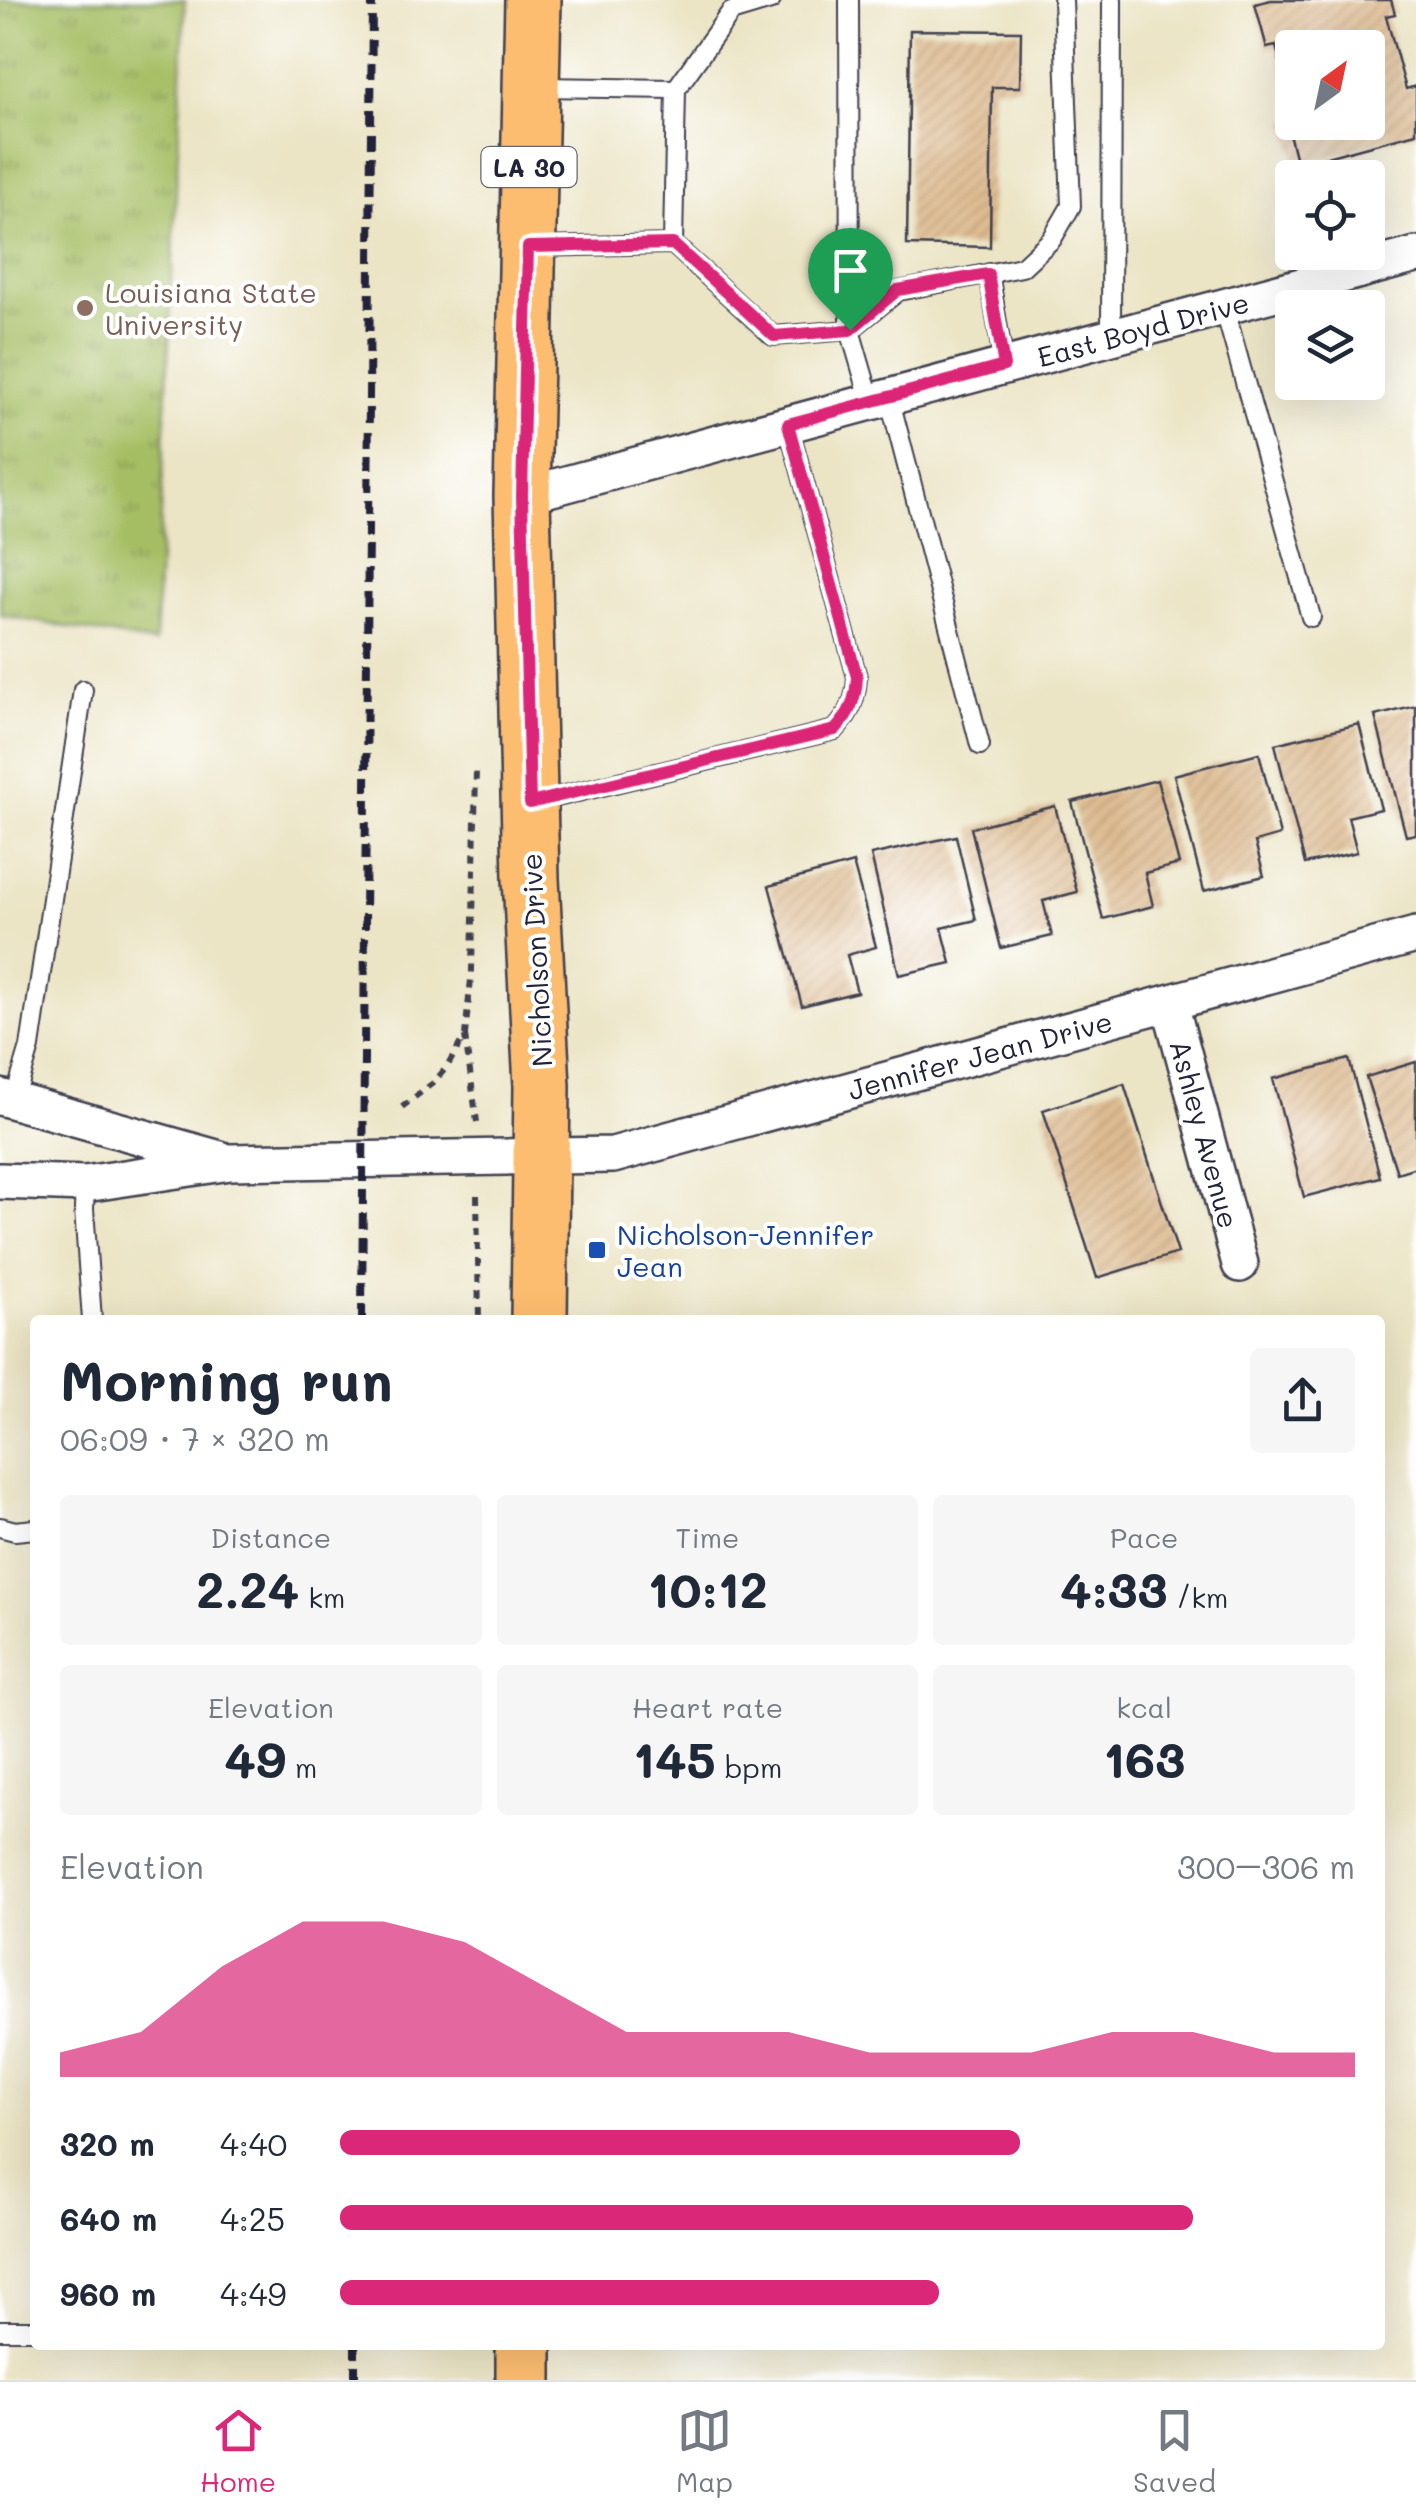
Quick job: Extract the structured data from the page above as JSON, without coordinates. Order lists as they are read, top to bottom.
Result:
{
  "streets": {
    "main road": ["LA 30", "Nicholson Drive"],
    "street": ["East Boyd Drive", "Jennifer Jean Drive", "Ashley Avenue"]
  },
  "crossings": [
    ["East Boyd Drive", "Nicholson Drive"],
    ["Nicholson Drive", "Jennifer Jean Drive"],
    ["Jennifer Jean Drive", "Ashley Avenue"]
  ],
  "places": {
    "other": ["Louisiana State University"],
    "transit": ["Nicholson-Jennifer Jean"]
  },
  "north": "top right",
  "page": {
    "heading": ["Morning run", "06:09 · 7 × 320 m"],
    "stats": [
      ["Distance", "2.24 km"],
      ["Time", "10:12"],
      ["Pace", "4:33 /km"],
      ["Elevation", "49 m"],
      ["Heart rate", "145 bpm"],
      ["kcal", "163"]
    ],
    "chart": ["Elevation", "300–306 m"],
    "list": [
      {
        "name": "320 m",
        "note": "4:40"
      },
      {
        "name": "640 m",
        "note": "4:25"
      },
      {
        "name": "960 m",
        "note": "4:49"
      }
    ],
    "tabs": ["Home", "Map", "Saved"]
  }
}
